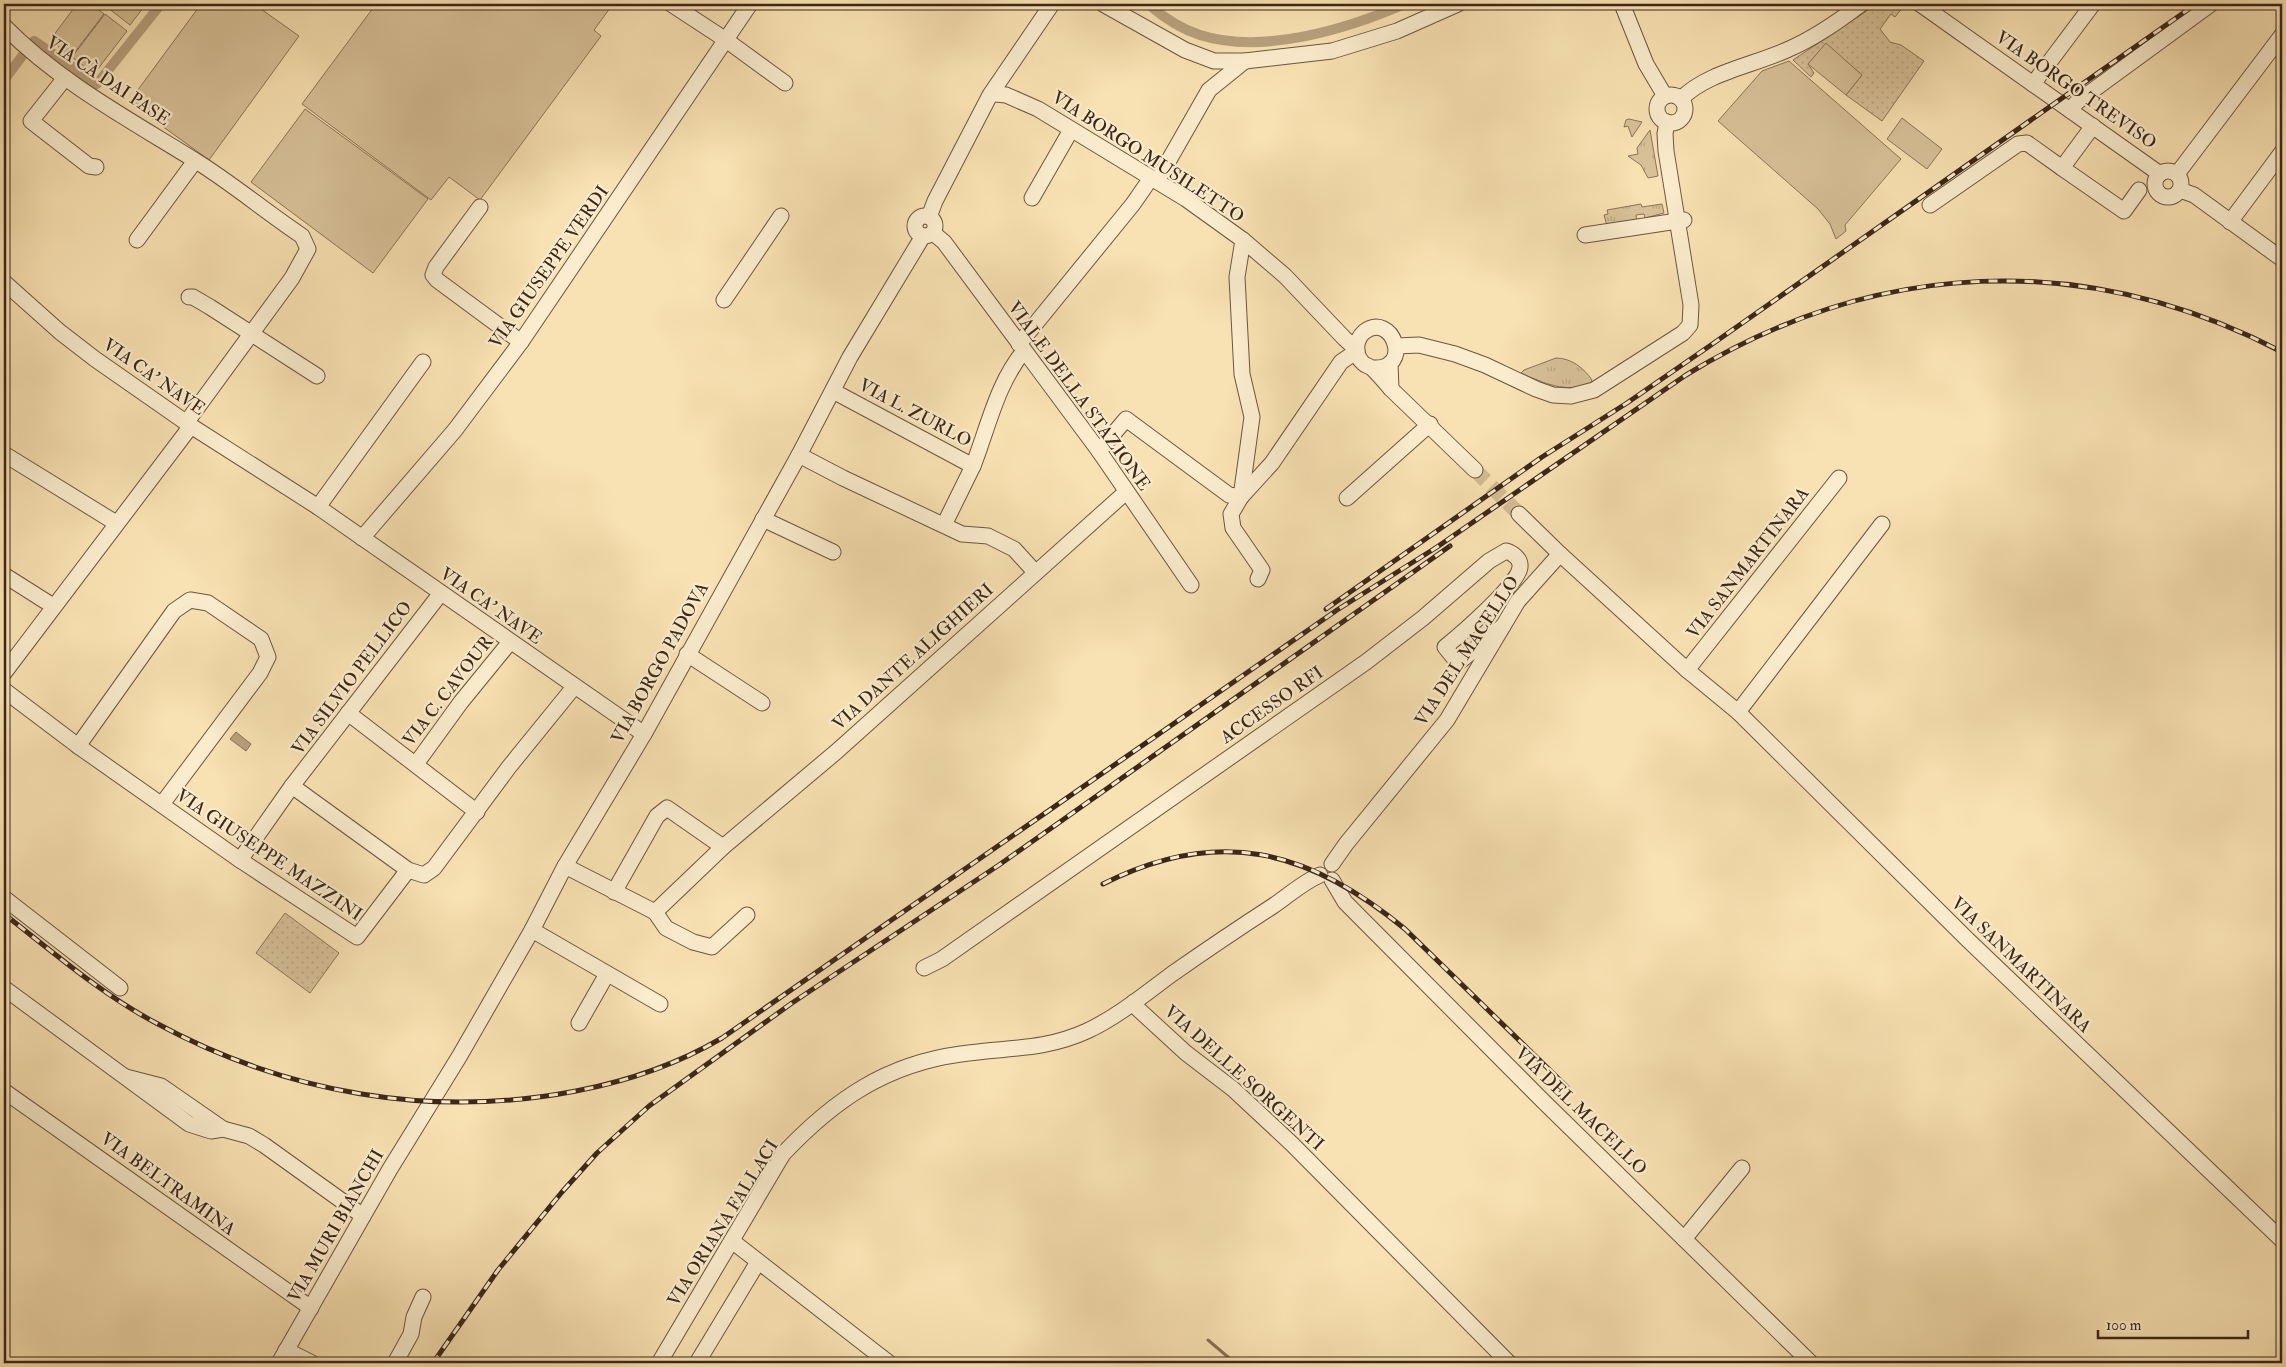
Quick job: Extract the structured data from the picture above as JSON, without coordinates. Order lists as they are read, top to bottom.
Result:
{
  "streets": {
    "street": [
      "VIA CÀ DAI PASE",
      "VIA BORGO TREVISO",
      "VIA BORGO MUSILETTO",
      "VIA GIUSEPPE VERDI",
      "VIA CA' NAVE",
      "VIALE DELLA STAZIONE",
      "VIA L. ZURLO",
      "VIA SANMARTINARA",
      "VIA DEL MACELLO",
      "VIA DANTE ALIGHIERI",
      "VIA BORGO PADOVA",
      "VIA SILVIO PELLICO",
      "VIA C. CAVOUR",
      "ACCESSO RFI",
      "VIA GIUSEPPE MAZZINI",
      "VIA DELLE SORGENTI",
      "VIA BELTRAMINA",
      "VIA ORIANA FALLACI",
      "VIA MURI BIANCHI"
    ]
  },
  "crossings": [
    ["VIA CÀ DAI PASE", "VIA CA' NAVE"],
    ["VIA BORGO MUSILETTO", "VIA L. ZURLO"],
    ["VIA GIUSEPPE VERDI", "VIA CA' NAVE"],
    ["VIA CA' NAVE", "VIA BORGO PADOVA"],
    ["VIA CA' NAVE", "VIA SILVIO PELLICO"],
    ["VIA CA' NAVE", "VIA C. CAVOUR"],
    ["VIALE DELLA STAZIONE", "VIA L. ZURLO"],
    ["VIALE DELLA STAZIONE", "VIA DANTE ALIGHIERI"],
    ["VIALE DELLA STAZIONE", "VIA BORGO PADOVA"],
    ["VIA L. ZURLO", "VIA BORGO PADOVA"],
    ["VIA SANMARTINARA", "VIA DEL MACELLO"],
    ["VIA DEL MACELLO", "ACCESSO RFI"],
    ["VIA DEL MACELLO", "VIA DELLE SORGENTI"],
    ["VIA BORGO PADOVA", "VIA MURI BIANCHI"],
    ["VIA SILVIO PELLICO", "VIA C. CAVOUR"],
    ["VIA SILVIO PELLICO", "VIA GIUSEPPE MAZZINI"],
    ["VIA DELLE SORGENTI", "VIA ORIANA FALLACI"],
    ["VIA BELTRAMINA", "VIA MURI BIANCHI"]
  ],
  "scale_bar": "100 m"
}
